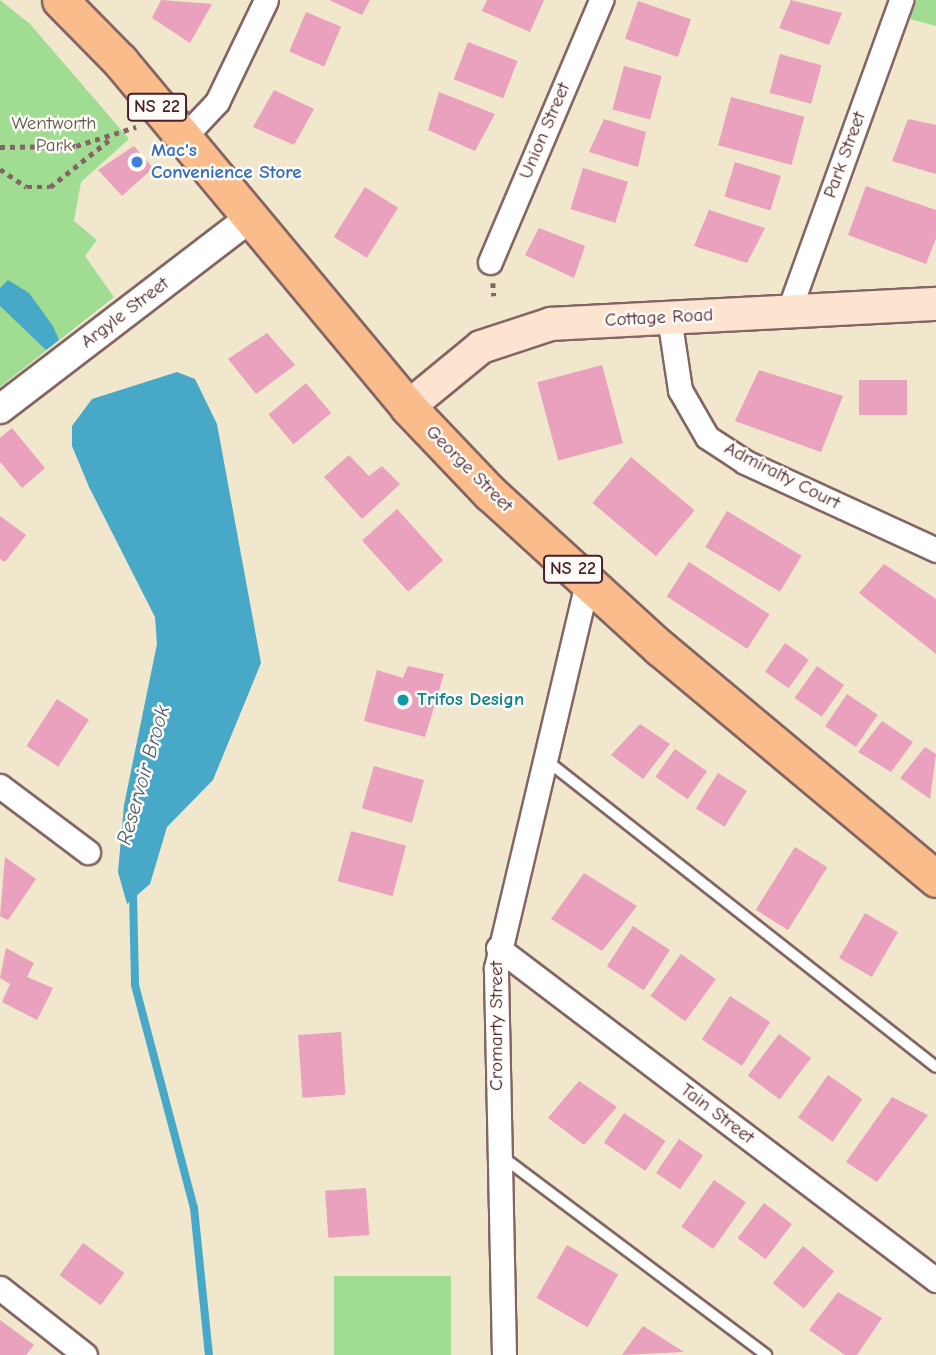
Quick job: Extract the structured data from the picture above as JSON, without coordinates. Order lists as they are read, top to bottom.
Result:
{
  "streets": {
    "main road": ["NS 22", "Cottage Road", "George Street"],
    "street": [
      "Union Street",
      "Park Street",
      "Argyle Street",
      "Admiralty Court",
      "Cromarty Street",
      "Tain Street"
    ]
  },
  "crossings": [
    ["Park Street", "Cottage Road"],
    ["Argyle Street", "George Street"],
    ["Cottage Road", "George Street"],
    ["Cottage Road", "Admiralty Court"],
    ["George Street", "Cromarty Street"],
    ["Cromarty Street", "Tain Street"]
  ],
  "water": ["Reservoir Brook"],
  "parks": ["Wentworth Park"],
  "places": ["Mac's Convenience Store", "Trifos Design"]
}
